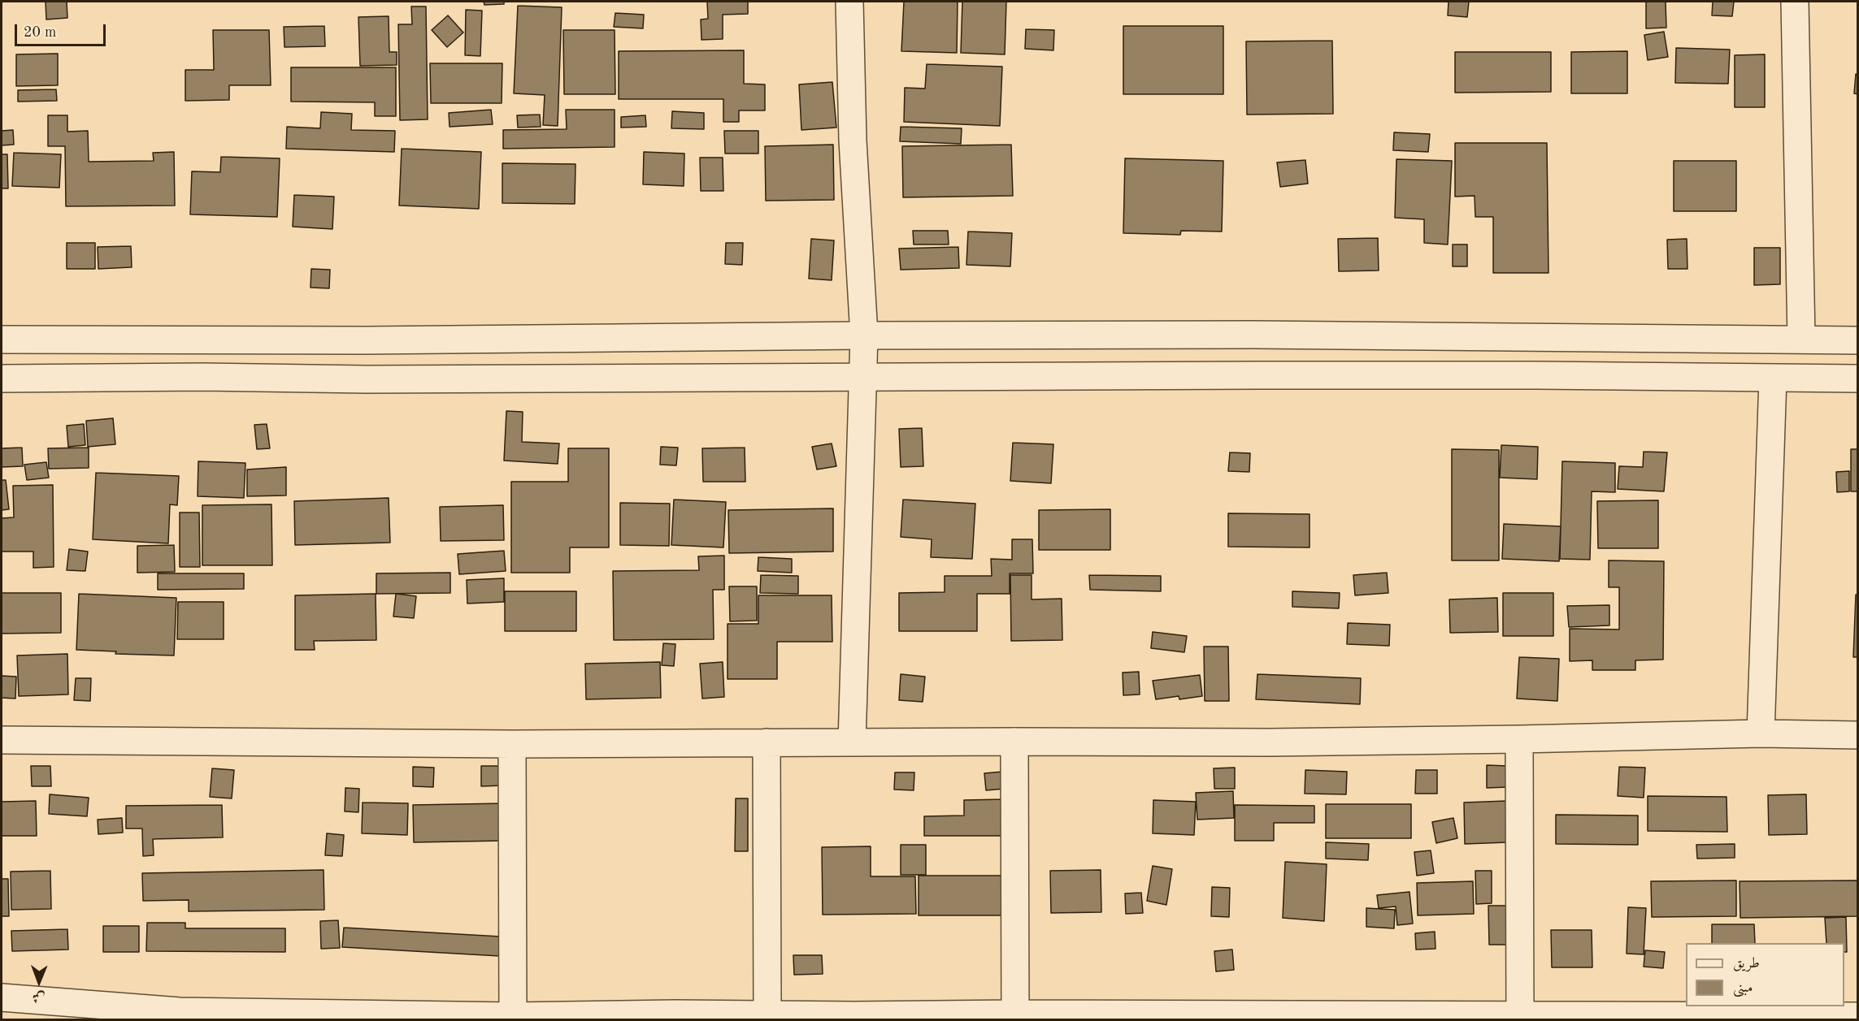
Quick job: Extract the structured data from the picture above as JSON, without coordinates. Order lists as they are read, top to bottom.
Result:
{
  "legend": ["طريق", "مبنى"],
  "scale_bar": "20 m",
  "north": "bottom"
}
